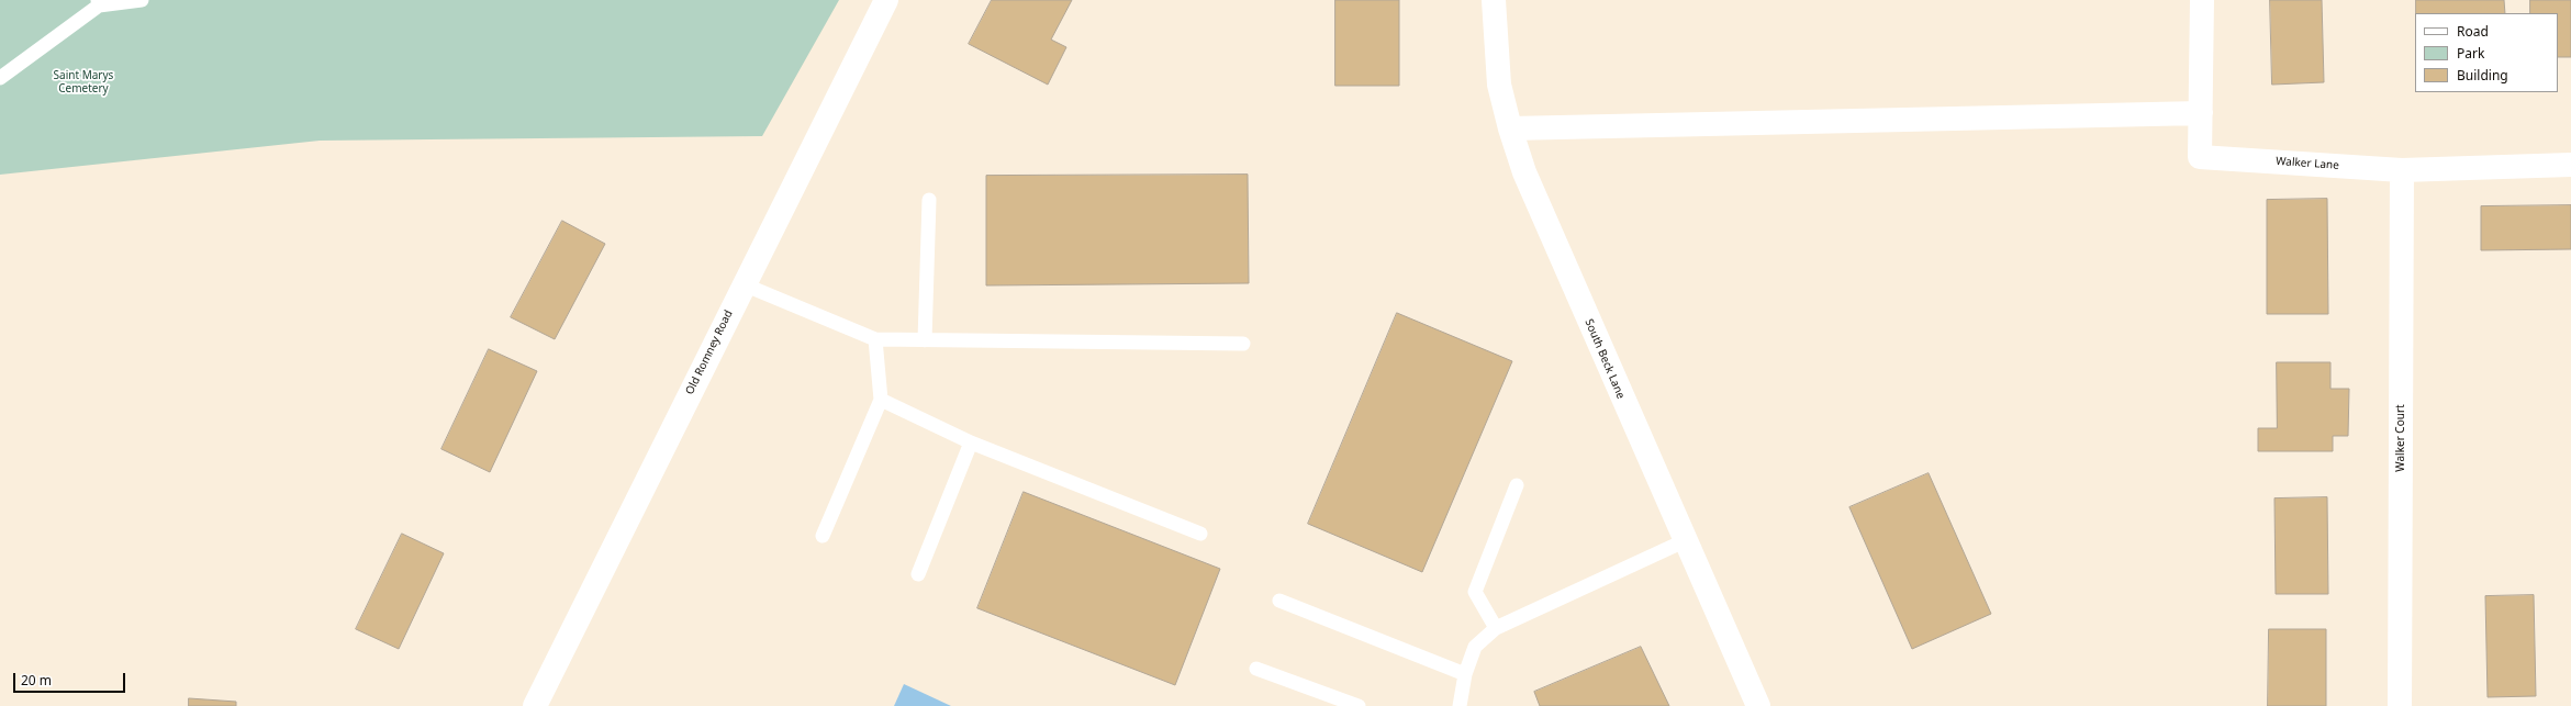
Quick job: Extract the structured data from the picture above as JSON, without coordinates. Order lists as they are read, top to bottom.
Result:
{
  "streets": {
    "street": [
      "Walker Lane",
      "Old Romney Road",
      "South Beck Lane",
      "Walker Court"
    ]
  },
  "crossings": [
    ["Walker Lane", "Walker Court"]
  ],
  "parks": ["Saint Marys Cemetery"],
  "legend": ["Road", "Park", "Building"],
  "scale_bar": "20 m"
}
